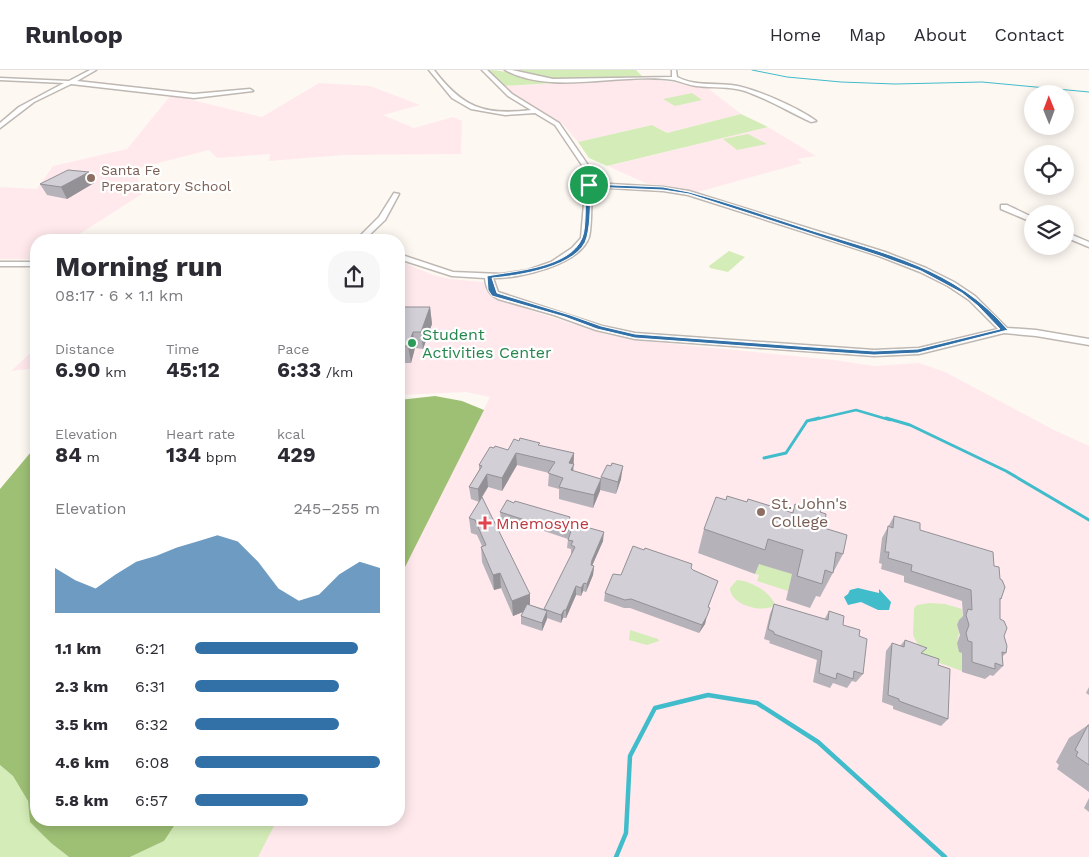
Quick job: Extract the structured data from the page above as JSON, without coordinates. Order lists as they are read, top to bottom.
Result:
{
  "places": {
    "other": ["Santa Fe Preparatory School", "Student Activities Center", "St. John's College"],
    "health": ["Mnemosyne"]
  },
  "north": "top",
  "page": {
    "header": "Runloop",
    "nav": [
      "Home",
      "Map",
      "About",
      "Contact"
    ],
    "heading": ["Morning run", "08:17 · 6 × 1.1 km"],
    "stats": [
      ["Distance", "6.90 km"],
      ["Time", "45:12"],
      ["Pace", "6:33 /km"],
      ["Elevation", "84 m"],
      ["Heart rate", "134 bpm"],
      ["kcal", "429"]
    ],
    "chart": ["Elevation", "245–255 m"],
    "list": [
      {
        "name": "1.1 km",
        "note": "6:21"
      },
      {
        "name": "2.3 km",
        "note": "6:31"
      },
      {
        "name": "3.5 km",
        "note": "6:32"
      },
      {
        "name": "4.6 km",
        "note": "6:08"
      },
      {
        "name": "5.8 km",
        "note": "6:57"
      }
    ]
  }
}
